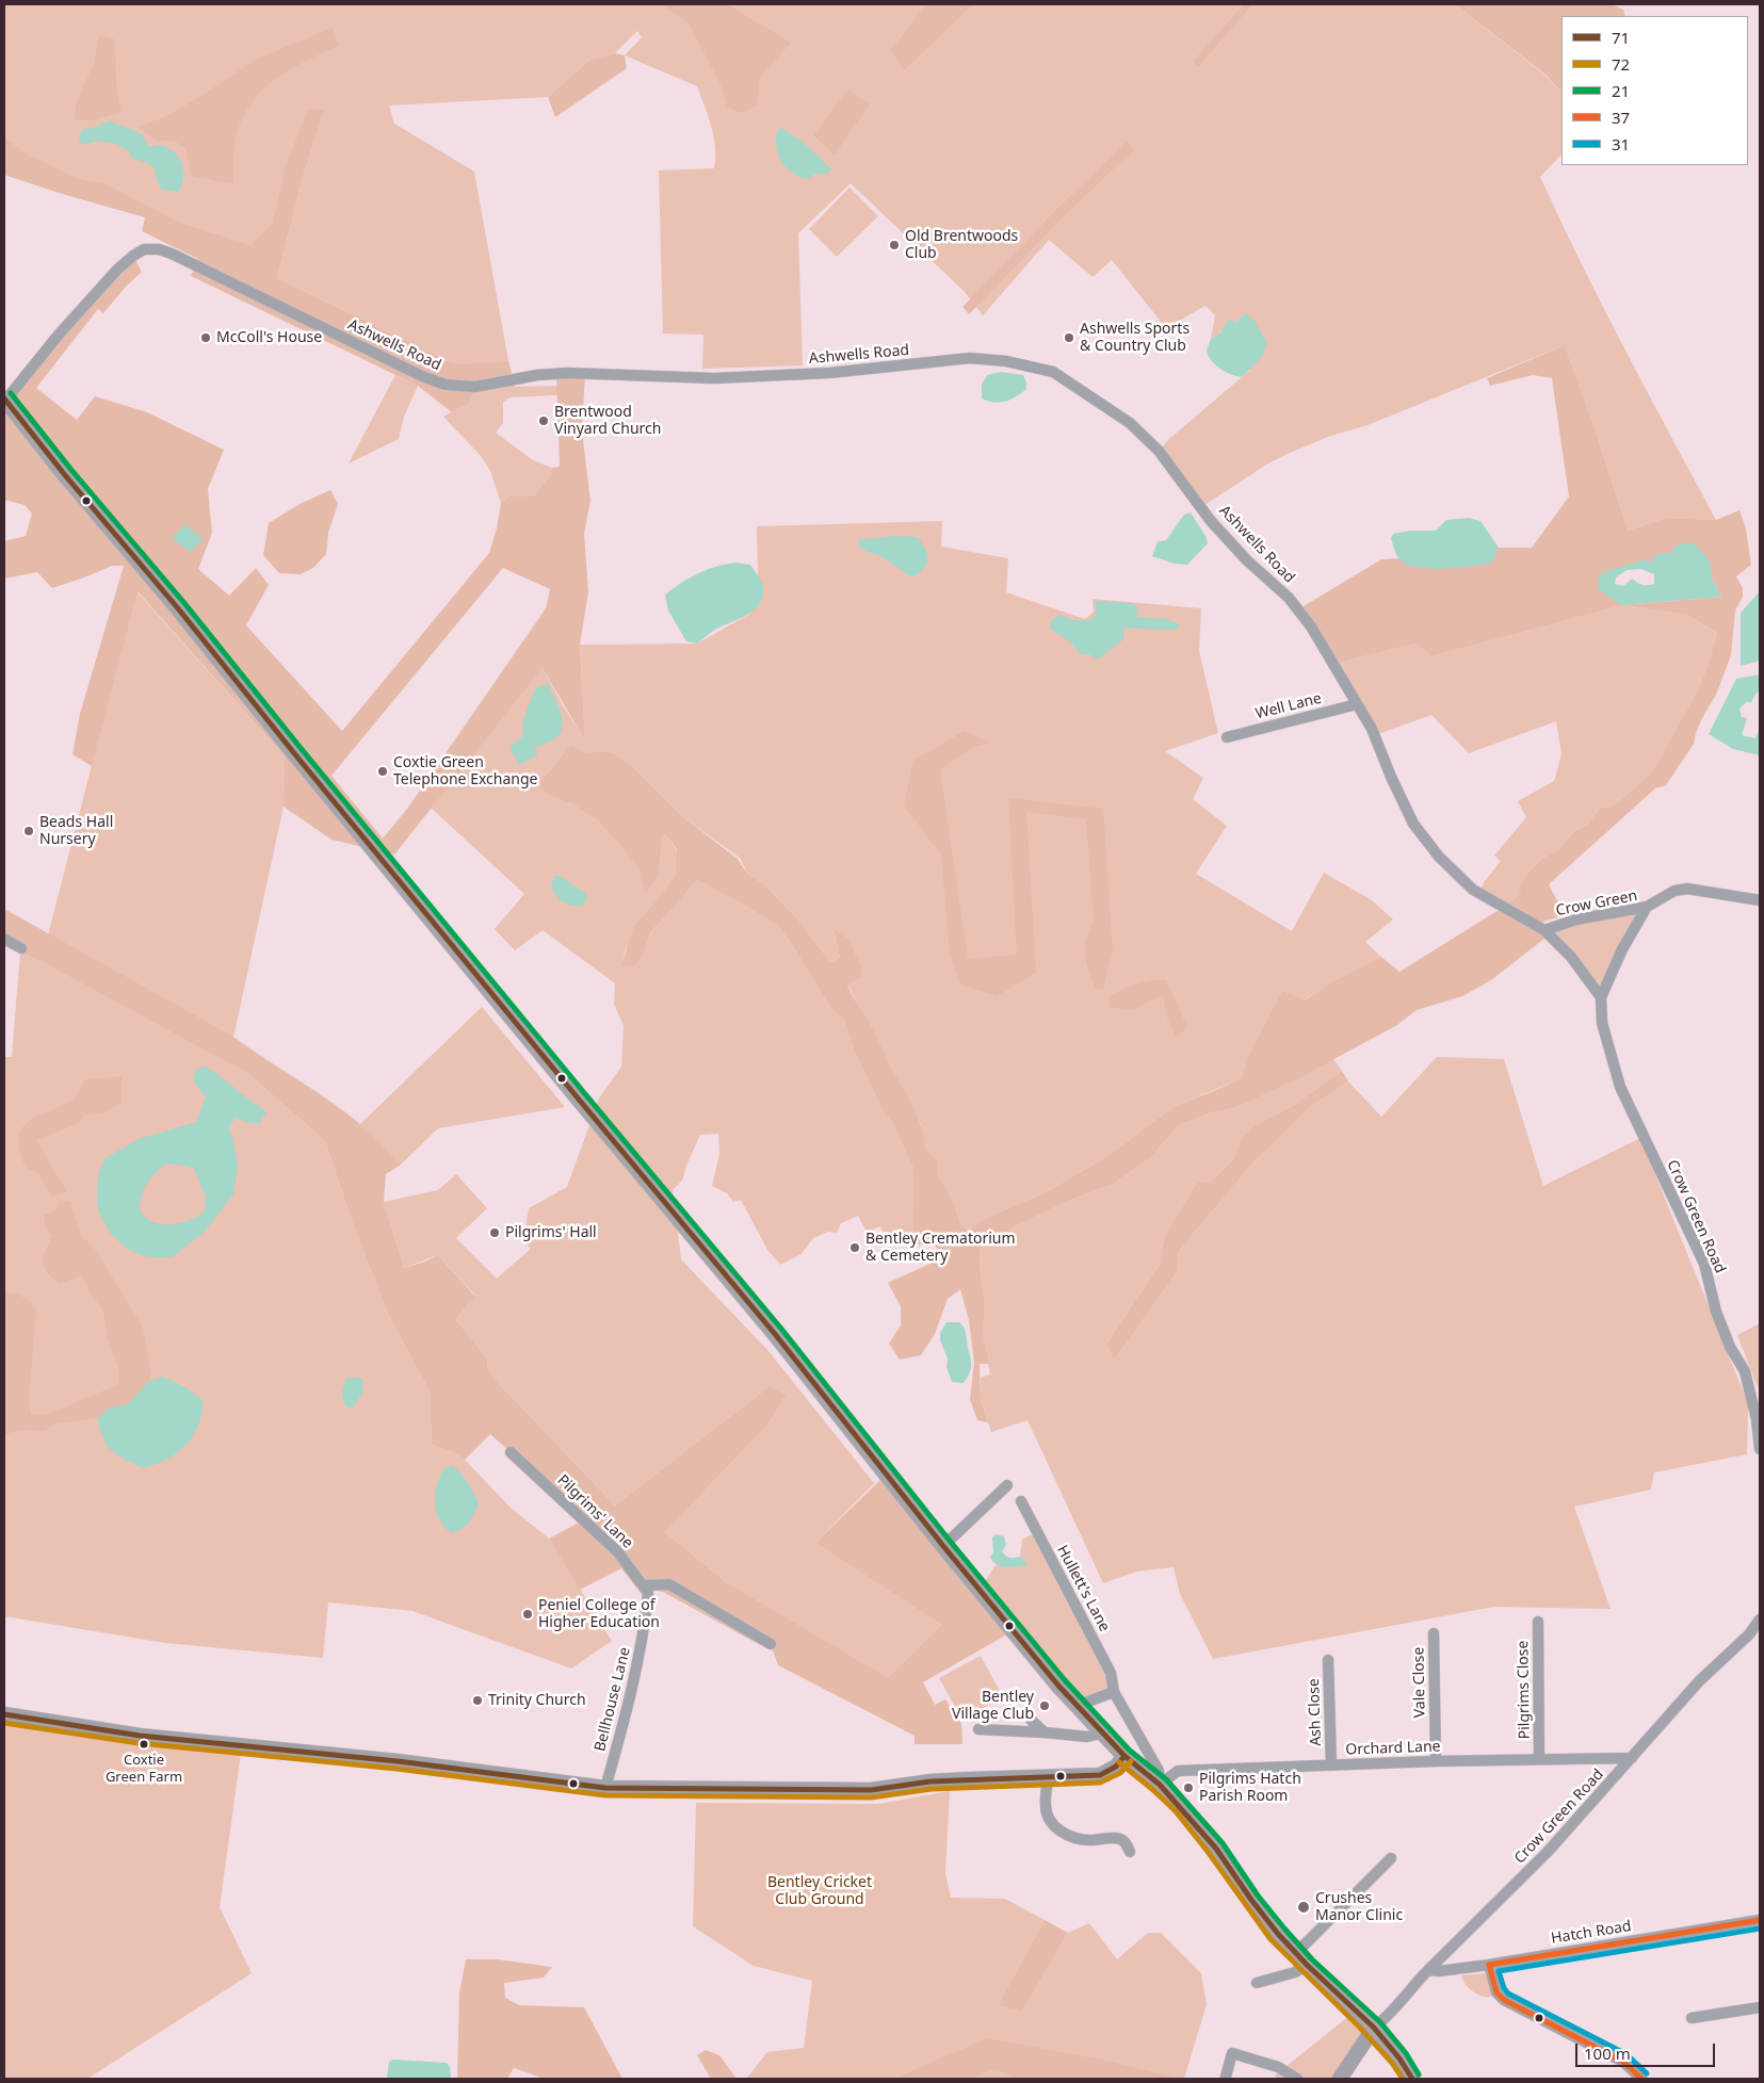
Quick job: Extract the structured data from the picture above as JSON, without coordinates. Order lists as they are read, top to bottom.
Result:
{
  "streets": {
    "street": [
      "Ashwells Road",
      "Well Lane",
      "Crow Green",
      "Crow Green Road",
      "Pilgrims' Lane",
      "Hullett's Lane",
      "Vale Close",
      "Pilgrims Close",
      "Bellhouse Lane",
      "Ash Close",
      "Orchard Lane",
      "Hatch Road"
    ]
  },
  "crossings": [
    ["Ashwells Road", "Well Lane"],
    ["Ashwells Road", "Crow Green"],
    ["Crow Green", "Crow Green Road"],
    ["Crow Green Road", "Orchard Lane"],
    ["Crow Green Road", "Hatch Road"],
    ["Pilgrims' Lane", "Bellhouse Lane"],
    ["Hullett's Lane", "Orchard Lane"],
    ["Vale Close", "Orchard Lane"],
    ["Pilgrims Close", "Orchard Lane"],
    ["Ash Close", "Orchard Lane"]
  ],
  "parks": ["Bentley Cricket Club Ground"],
  "places": [
    "Old Brentwoods Club",
    "McColl's House",
    "Ashwells Sports & Country Club",
    "Brentwood Vinyard Church",
    "Coxtie Green Telephone Exchange",
    "Beads Hall Nursery",
    "Pilgrims' Hall",
    "Bentley Crematorium & Cemetery",
    "Peniel College of Higher Education",
    "Trinity Church",
    "Bentley Village Club",
    "Coxtie Green Farm",
    "Pilgrims Hatch Parish Room",
    "Crushes Manor Clinic"
  ],
  "lines": [
    "transit line 21",
    "transit line 71",
    "transit line 72",
    "transit line 37",
    "transit line 31"
  ],
  "legend": [
    "71",
    "72",
    "21",
    "37",
    "31"
  ],
  "scale_bar": "100 m"
}
